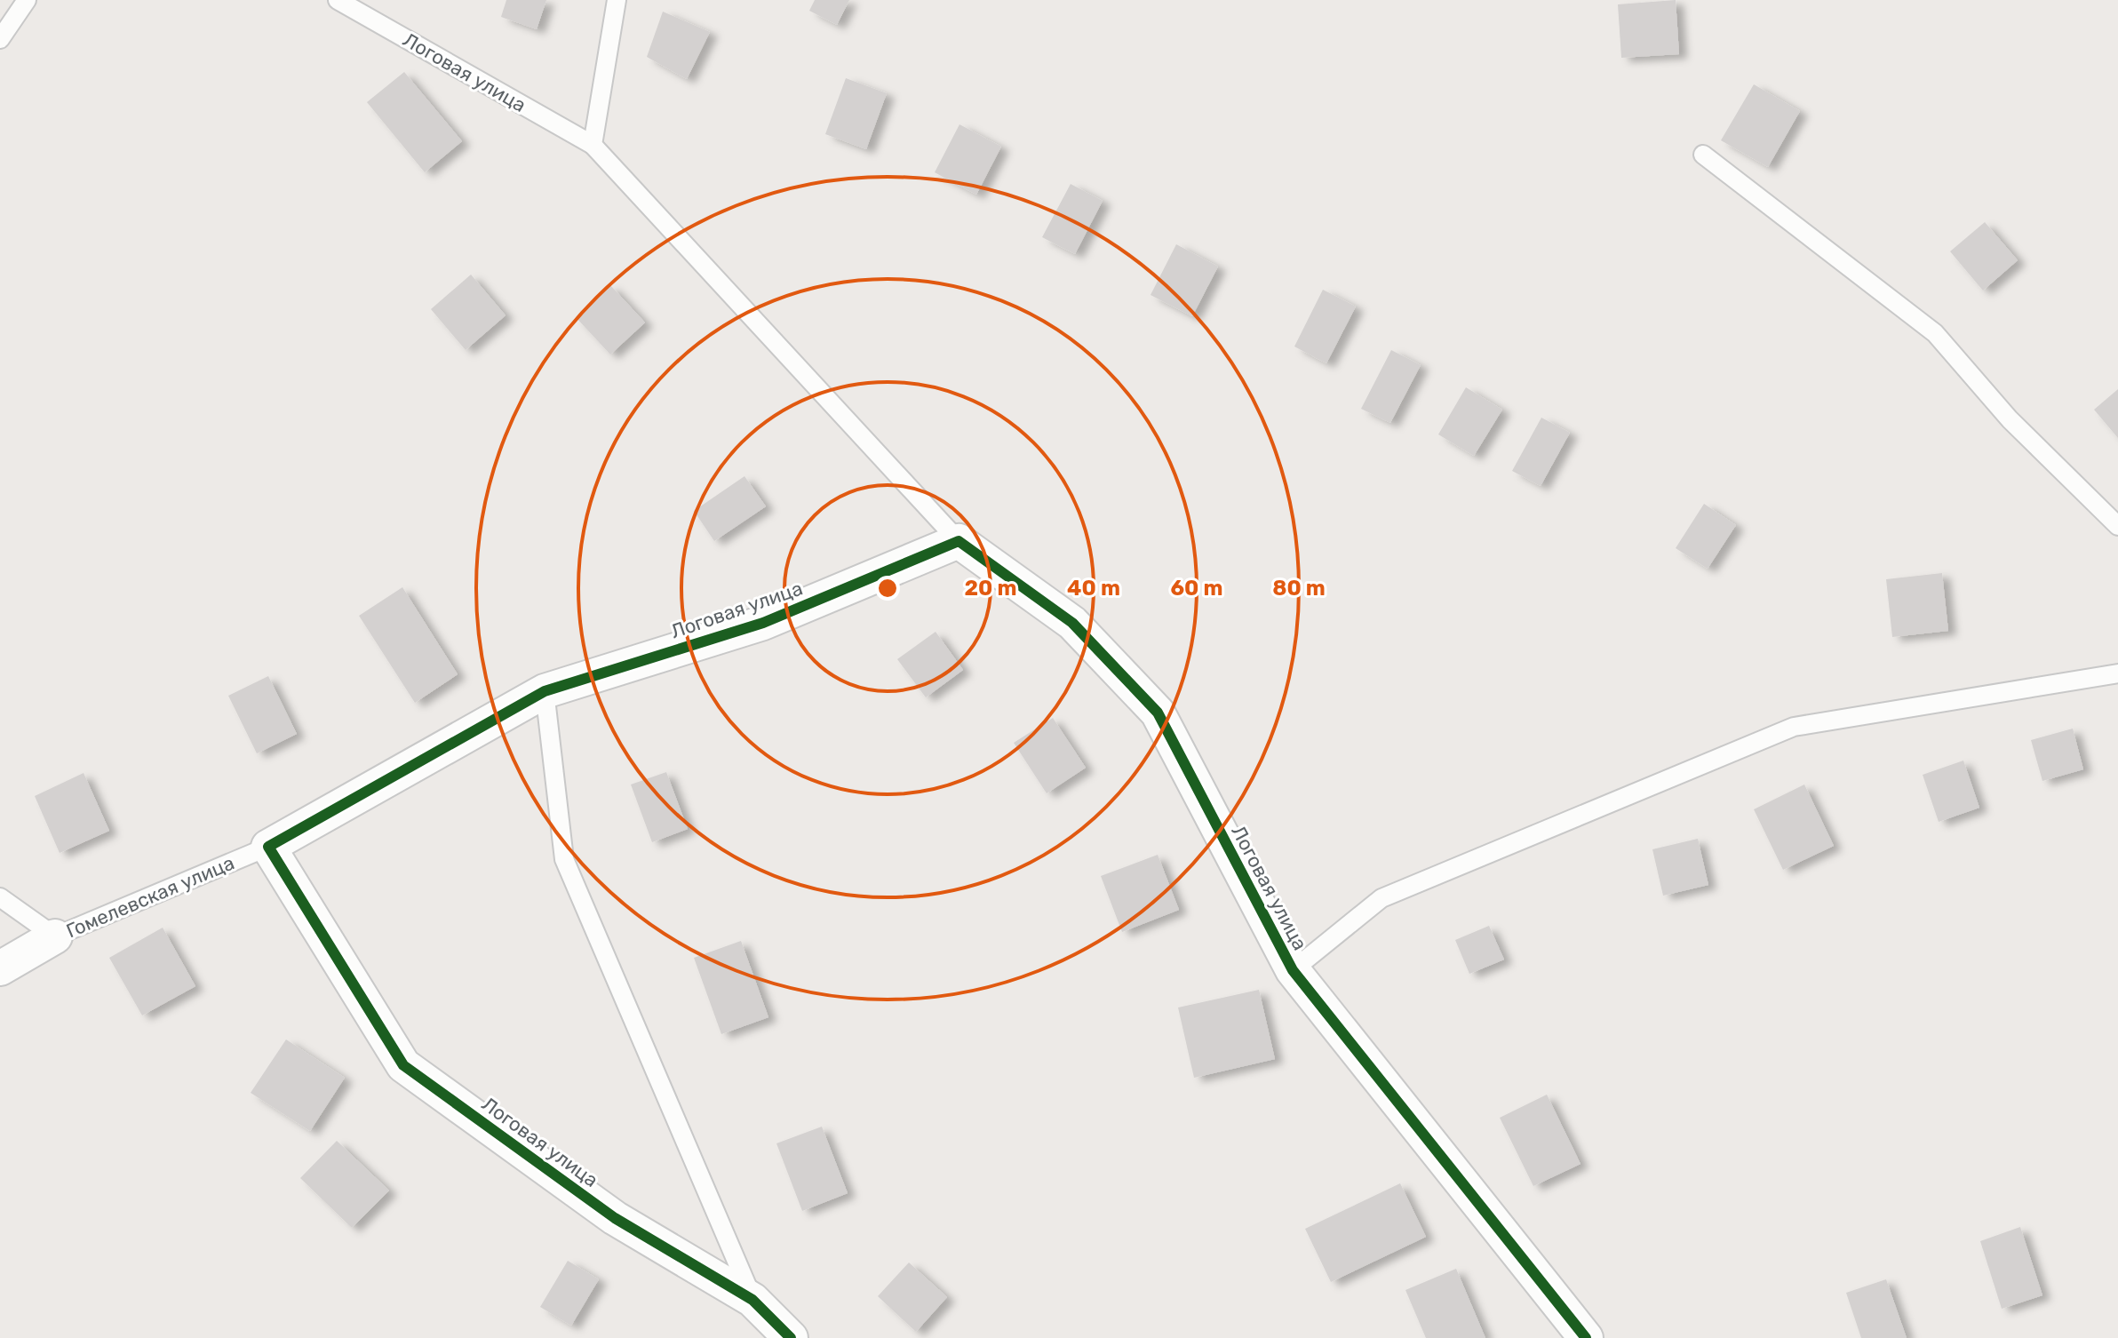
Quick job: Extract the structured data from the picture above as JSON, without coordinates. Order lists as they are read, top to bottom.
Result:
{
  "streets": {
    "street": ["Логовая улица"],
    "lane": ["Гомелевская улица"]
  },
  "crossings": [
    ["Логовая улица", "Гомелевская улица"]
  ],
  "rings": [
    "20 m",
    "40 m",
    "60 m",
    "80 m"
  ]
}
